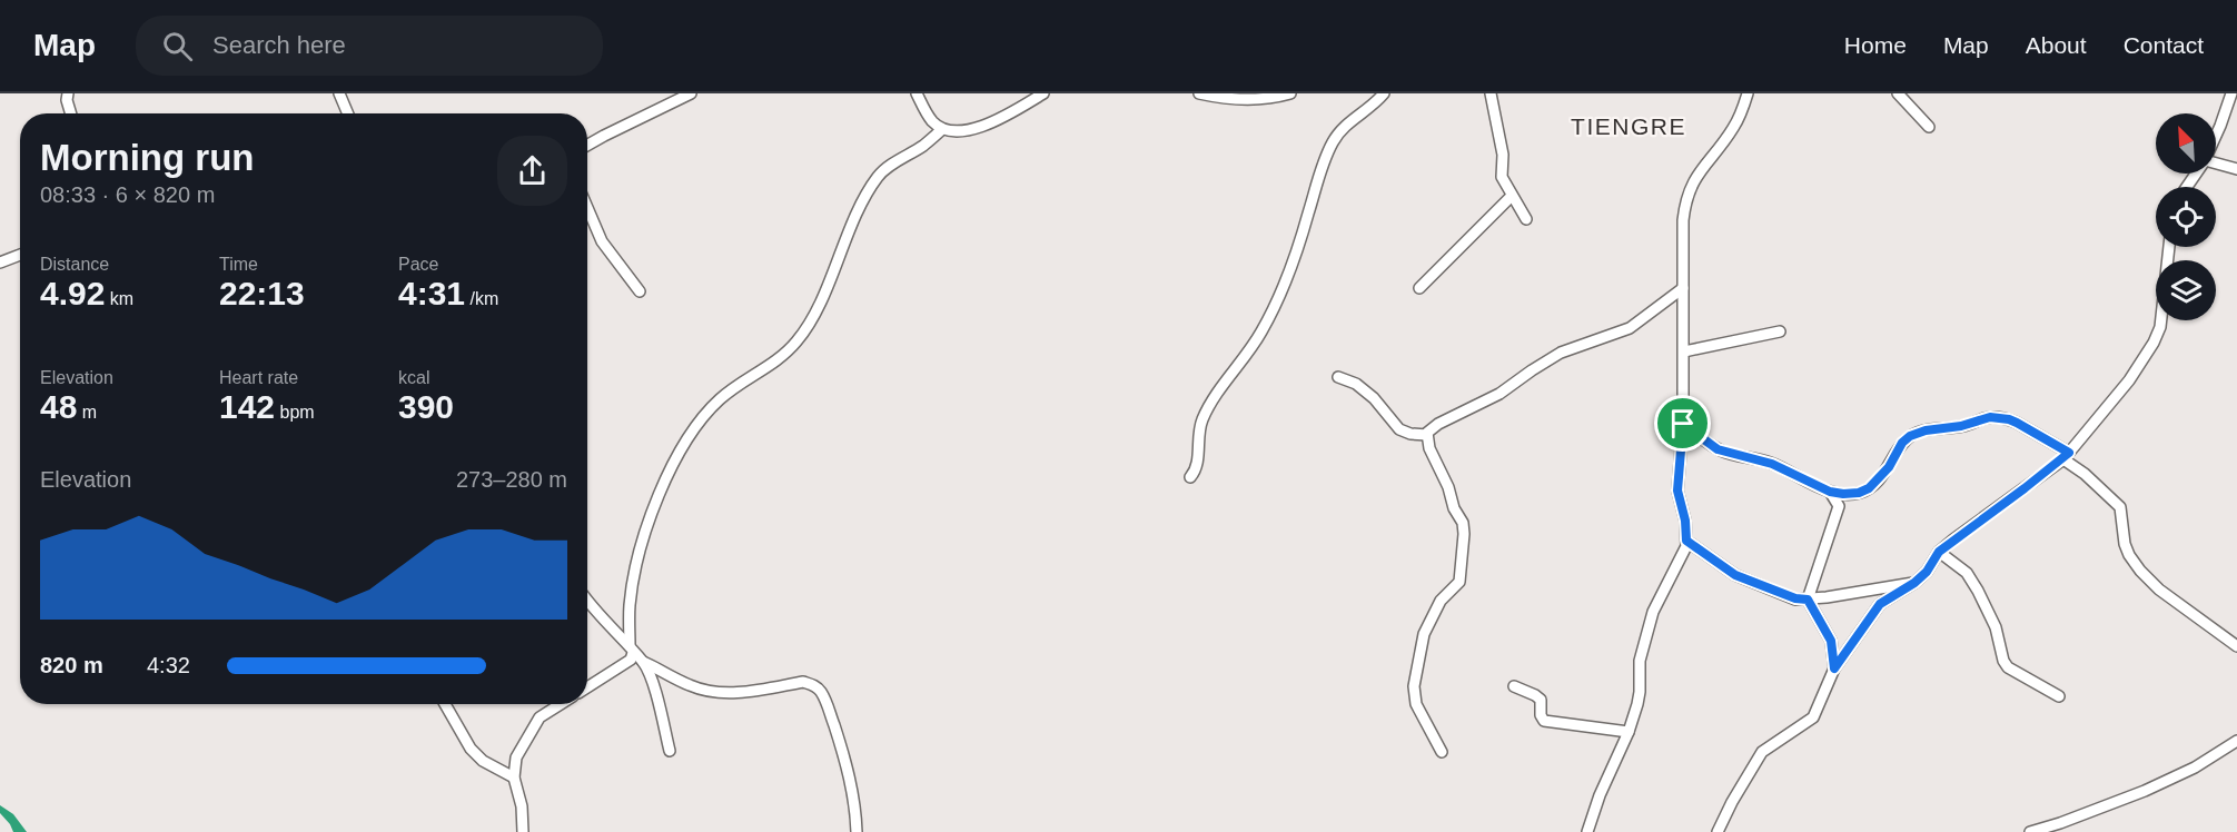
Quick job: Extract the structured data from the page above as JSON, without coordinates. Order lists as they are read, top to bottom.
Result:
{
  "districts": ["TIENGRE"],
  "north": "top left",
  "page": {
    "header": "Map",
    "search": "Search here",
    "nav": [
      "Home",
      "Map",
      "About",
      "Contact"
    ],
    "heading": ["Morning run", "08:33 · 6 × 820 m"],
    "stats": [
      ["Distance", "4.92 km"],
      ["Time", "22:13"],
      ["Pace", "4:31 /km"],
      ["Elevation", "48 m"],
      ["Heart rate", "142 bpm"],
      ["kcal", "390"]
    ],
    "chart": ["Elevation", "273–280 m"],
    "list": [
      {
        "name": "820 m",
        "note": "4:32"
      }
    ]
  }
}
